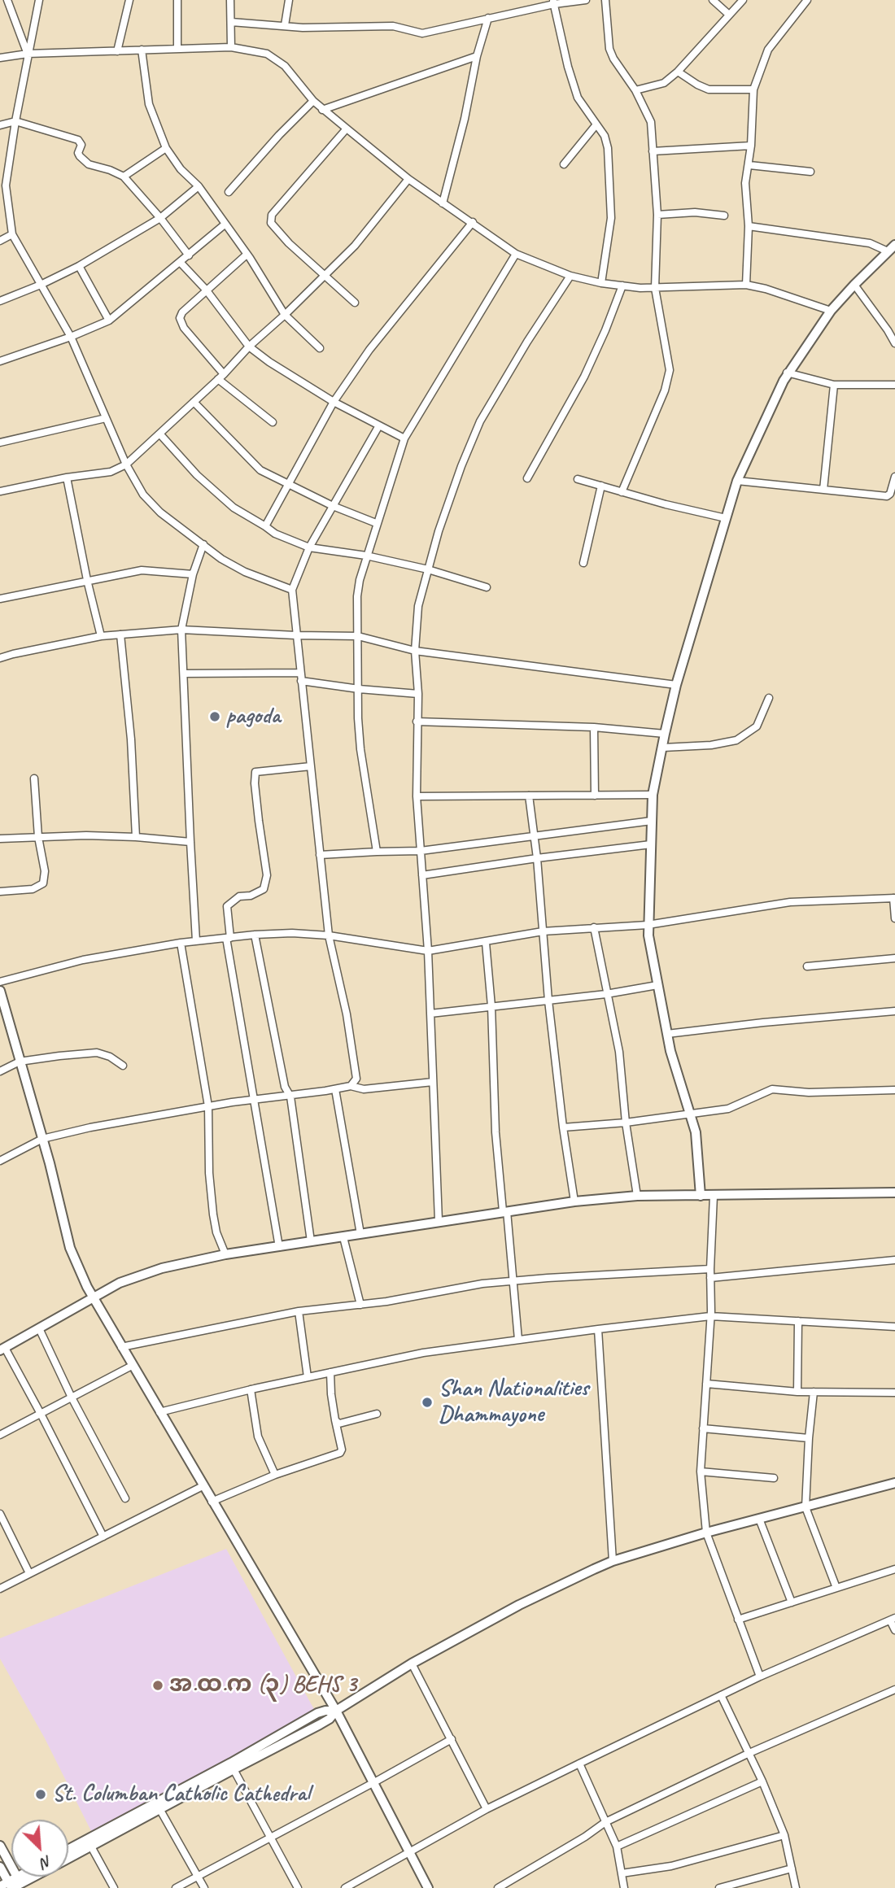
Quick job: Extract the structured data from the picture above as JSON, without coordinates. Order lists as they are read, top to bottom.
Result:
{
  "places": [
    "pagoda",
    "Shan Nationalities Dhammayone",
    "အ.ထ.က (၃) BEHS 3",
    "St. Columban Catholic Cathedral"
  ],
  "north": "bottom right"
}
